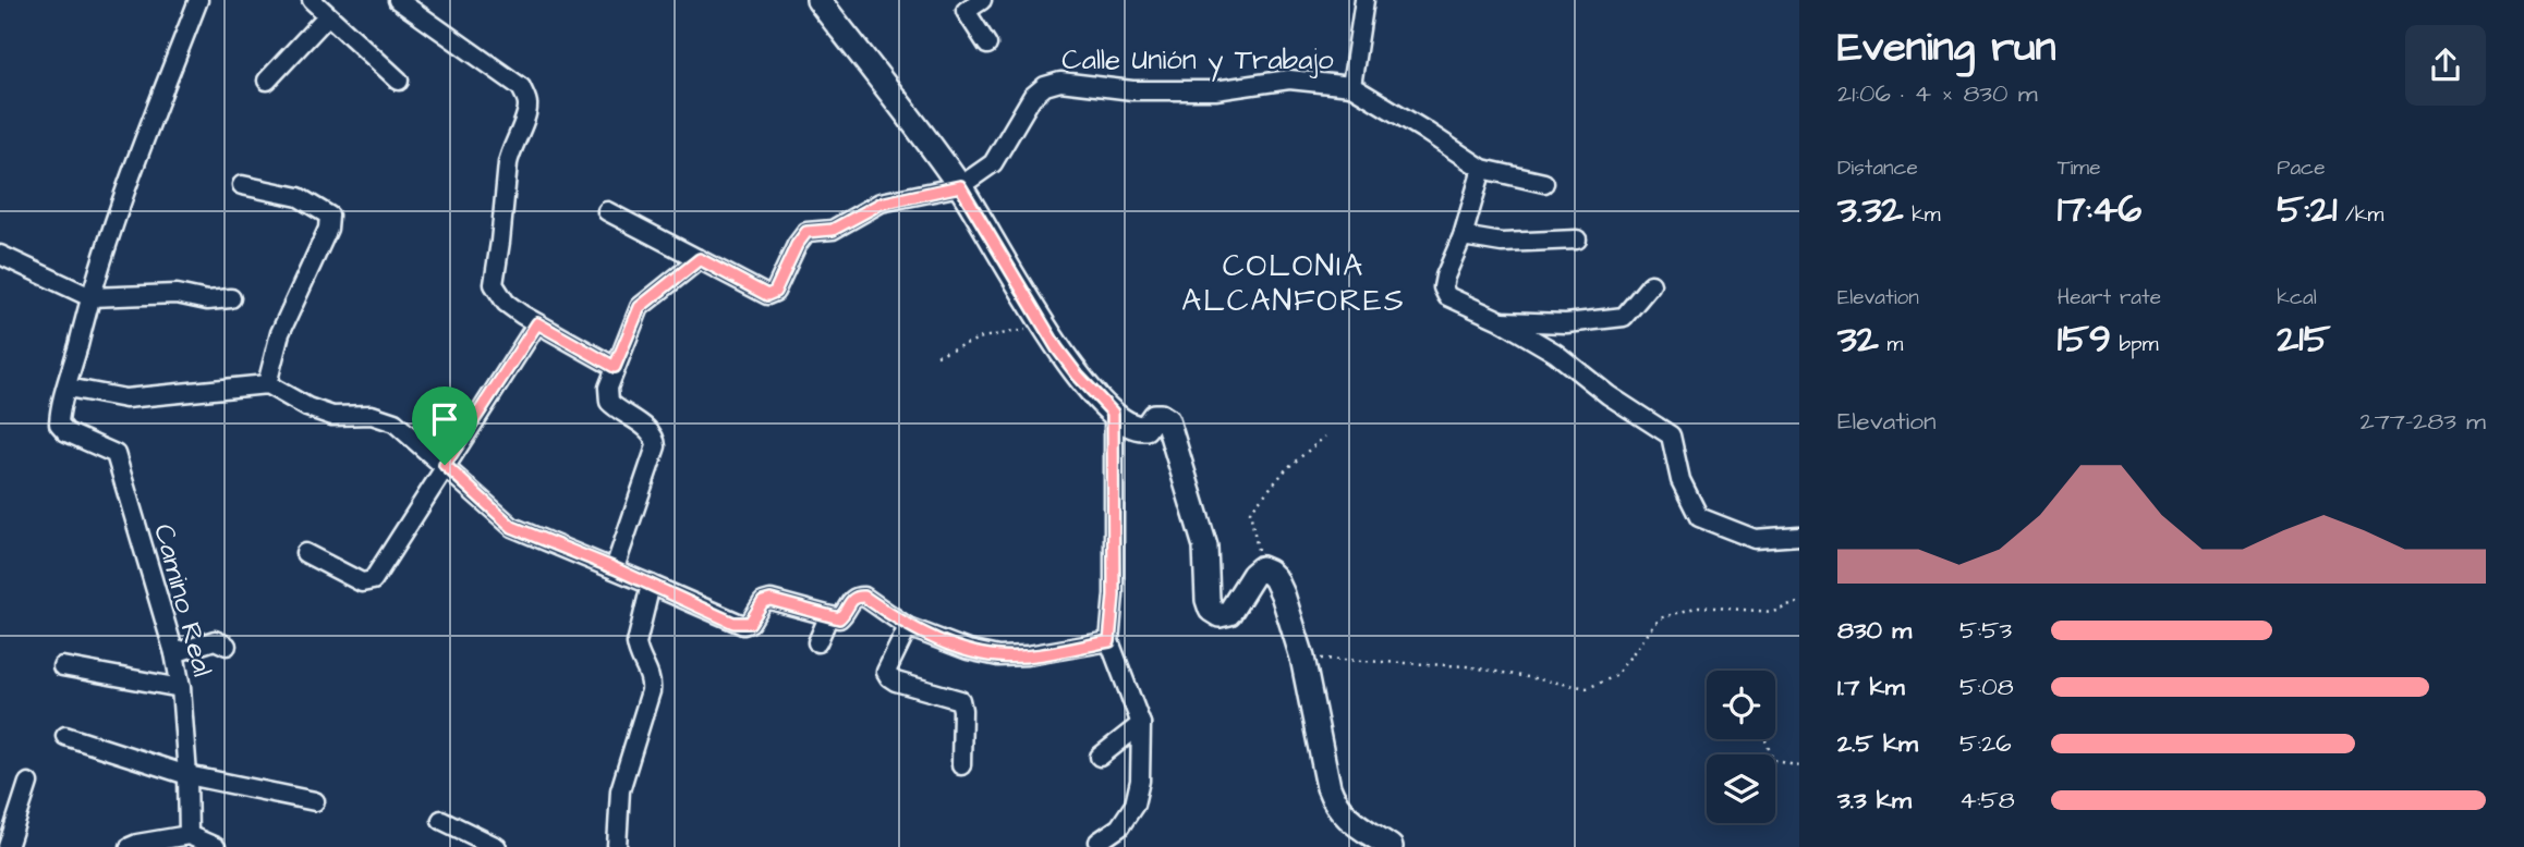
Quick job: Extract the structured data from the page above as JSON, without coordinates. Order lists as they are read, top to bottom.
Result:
{
  "streets": {
    "street": ["Calle Unión y Trabajo", "Camino Real"]
  },
  "districts": ["COLONIA ALCANFORES"],
  "page": {
    "heading": ["Evening run", "21:06 · 4 × 830 m"],
    "stats": [
      ["Distance", "3.32 km"],
      ["Time", "17:46"],
      ["Pace", "5:21 /km"],
      ["Elevation", "32 m"],
      ["Heart rate", "159 bpm"],
      ["kcal", "215"]
    ],
    "chart": ["Elevation", "277–283 m"],
    "list": [
      {
        "name": "830 m",
        "note": "5:53"
      },
      {
        "name": "1.7 km",
        "note": "5:08"
      },
      {
        "name": "2.5 km",
        "note": "5:26"
      },
      {
        "name": "3.3 km",
        "note": "4:58"
      }
    ]
  }
}
